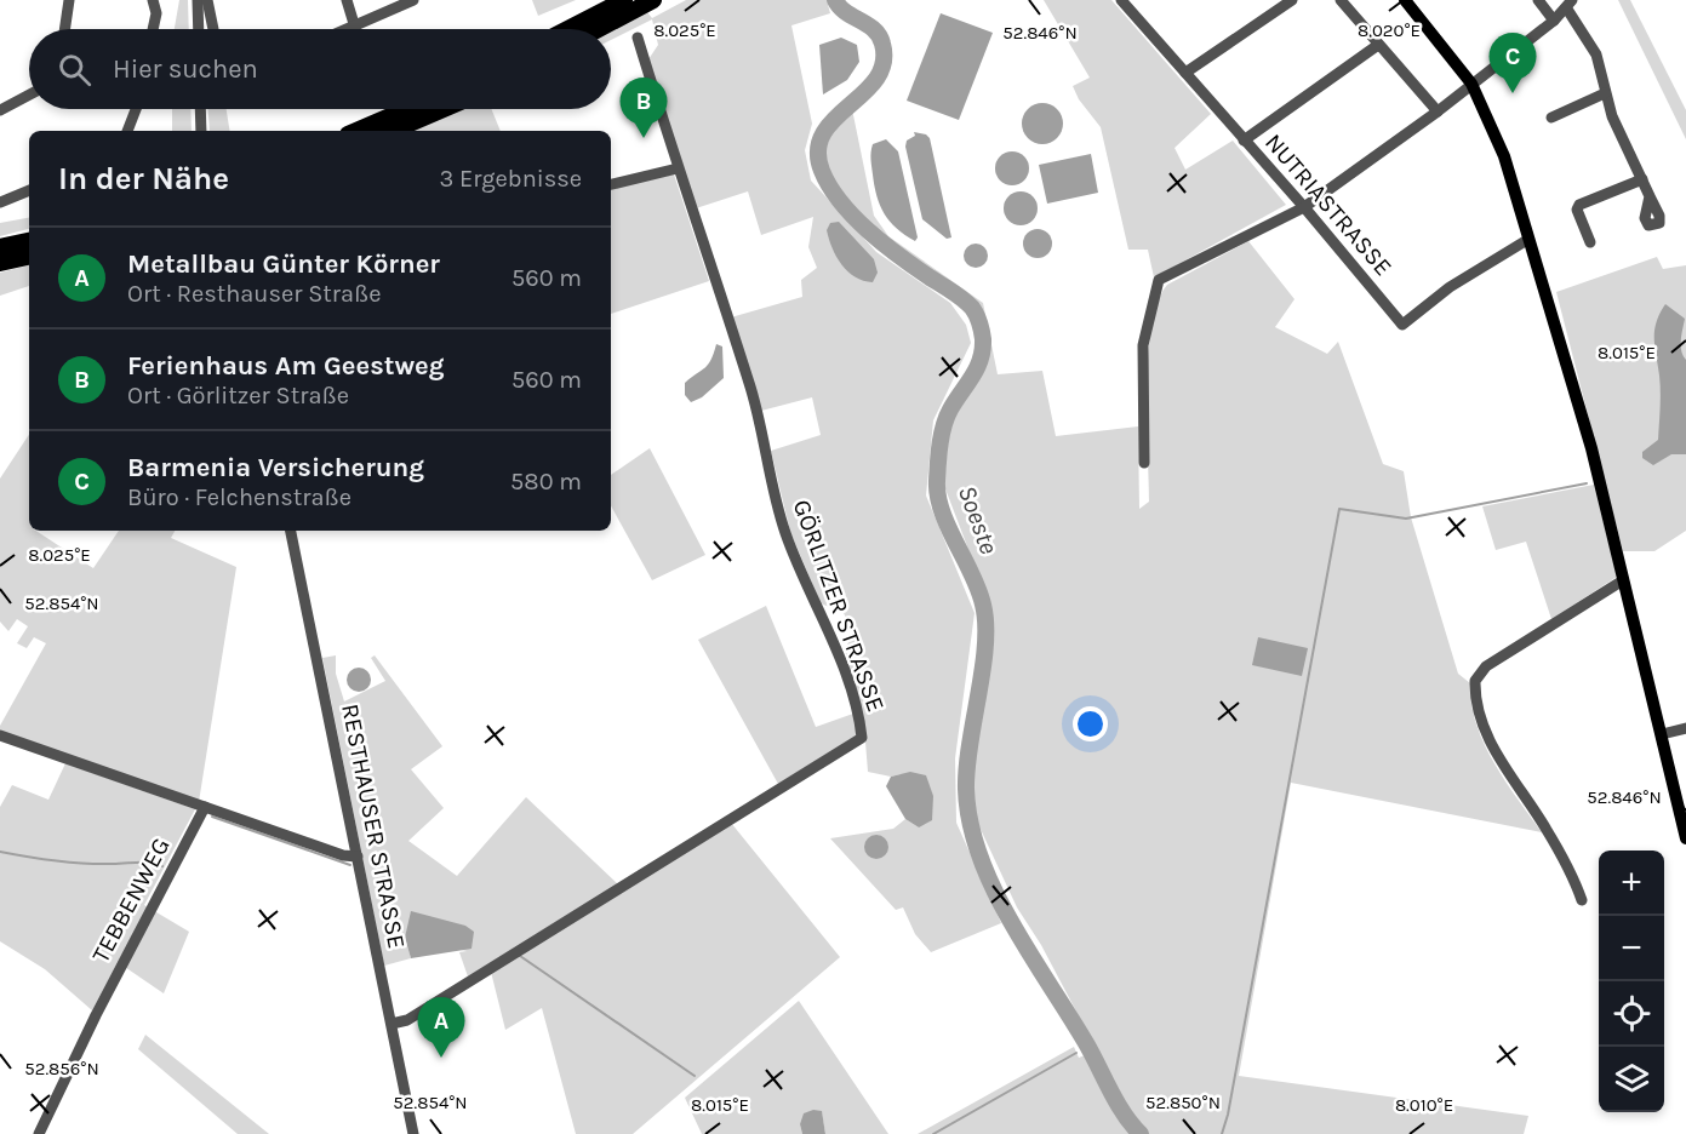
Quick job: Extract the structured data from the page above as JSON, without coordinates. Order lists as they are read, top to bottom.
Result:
{
  "streets": {
    "street": [
      "NUTRIASTRASSE",
      "GÖRLITZER STRASSE",
      "RESTHAUSER STRASSE",
      "TEBBENWEG"
    ]
  },
  "crossings": [
    ["GÖRLITZER STRASSE", "RESTHAUSER STRASSE"]
  ],
  "water": ["Soeste"],
  "page": {
    "search": "Hier suchen",
    "pins": ["C", "B", "A"],
    "heading": ["In der Nähe", "3 Ergebnisse"],
    "list": [
      {
        "mark": "A",
        "name": "Metallbau Günter Körner",
        "note": "Ort · Resthauser Straße",
        "value": "560 m"
      },
      {
        "mark": "B",
        "name": "Ferienhaus Am Geestweg",
        "note": "Ort · Görlitzer Straße",
        "value": "560 m"
      },
      {
        "mark": "C",
        "name": "Barmenia Versicherung",
        "note": "Büro · Felchenstraße",
        "value": "580 m"
      }
    ],
    "map_buttons": ["+", "−"]
  },
  "coordinates": [
    "8.025°E",
    "8.020°E",
    "52.846°N",
    "8.015°E",
    "52.854°N",
    "52.856°N",
    "52.850°N",
    "8.010°E"
  ]
}
